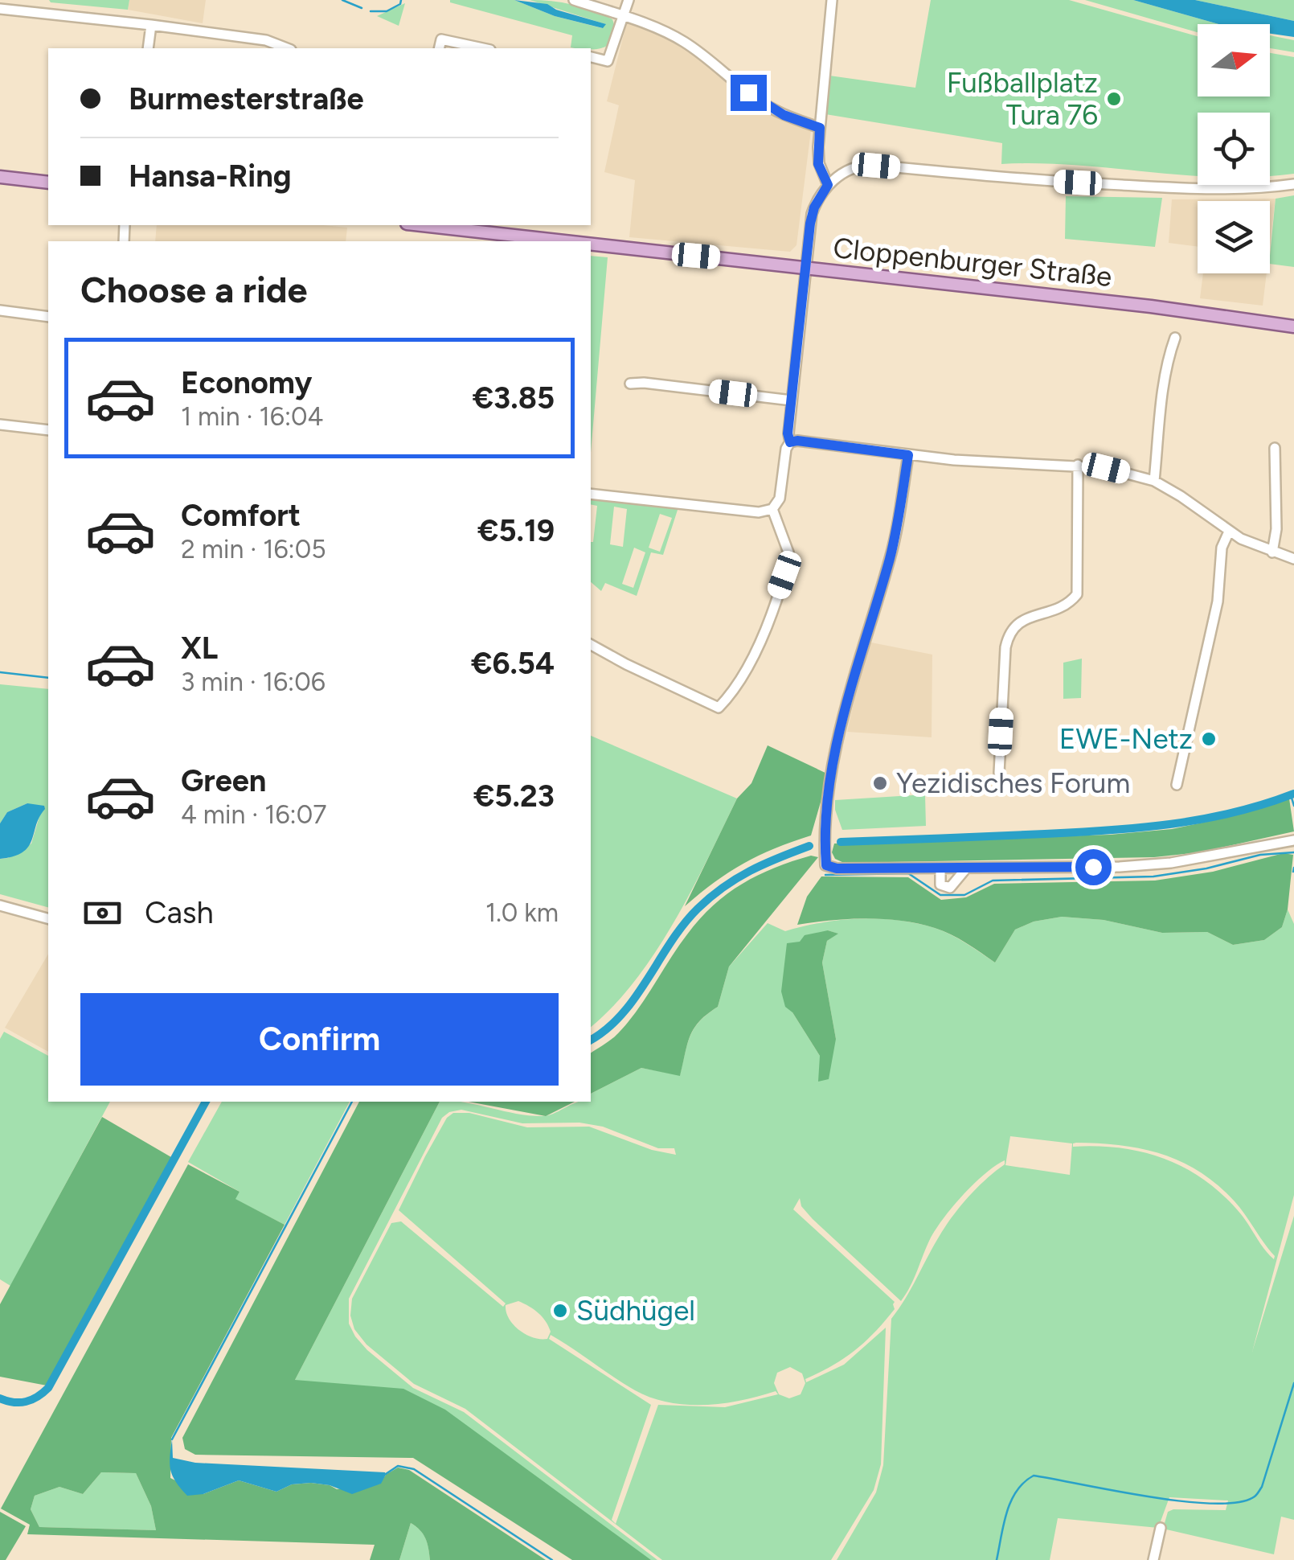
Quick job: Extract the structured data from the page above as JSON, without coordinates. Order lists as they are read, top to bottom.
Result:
{
  "streets": {
    "main road": ["Cloppenburger Straße"]
  },
  "places": [
    "Fußballplatz Tura 76",
    "EWE-Netz",
    "Yezidisches Forum",
    "Südhügel"
  ],
  "north": "right",
  "page": {
    "banner": ["Burmesterstraße", "Hansa-Ring"],
    "heading": "Choose a ride",
    "list": [
      {
        "name": "Economy",
        "note": "1 min · 16:04",
        "value": "€3.85"
      },
      {
        "name": "Comfort",
        "note": "2 min · 16:05",
        "value": "€5.19"
      },
      {
        "name": "XL",
        "note": "3 min · 16:06",
        "value": "€6.54"
      },
      {
        "name": "Green",
        "note": "4 min · 16:07",
        "value": "€5.23"
      }
    ],
    "pay": ["Cash", "1.0 km"],
    "buttons": "Confirm"
  }
}
